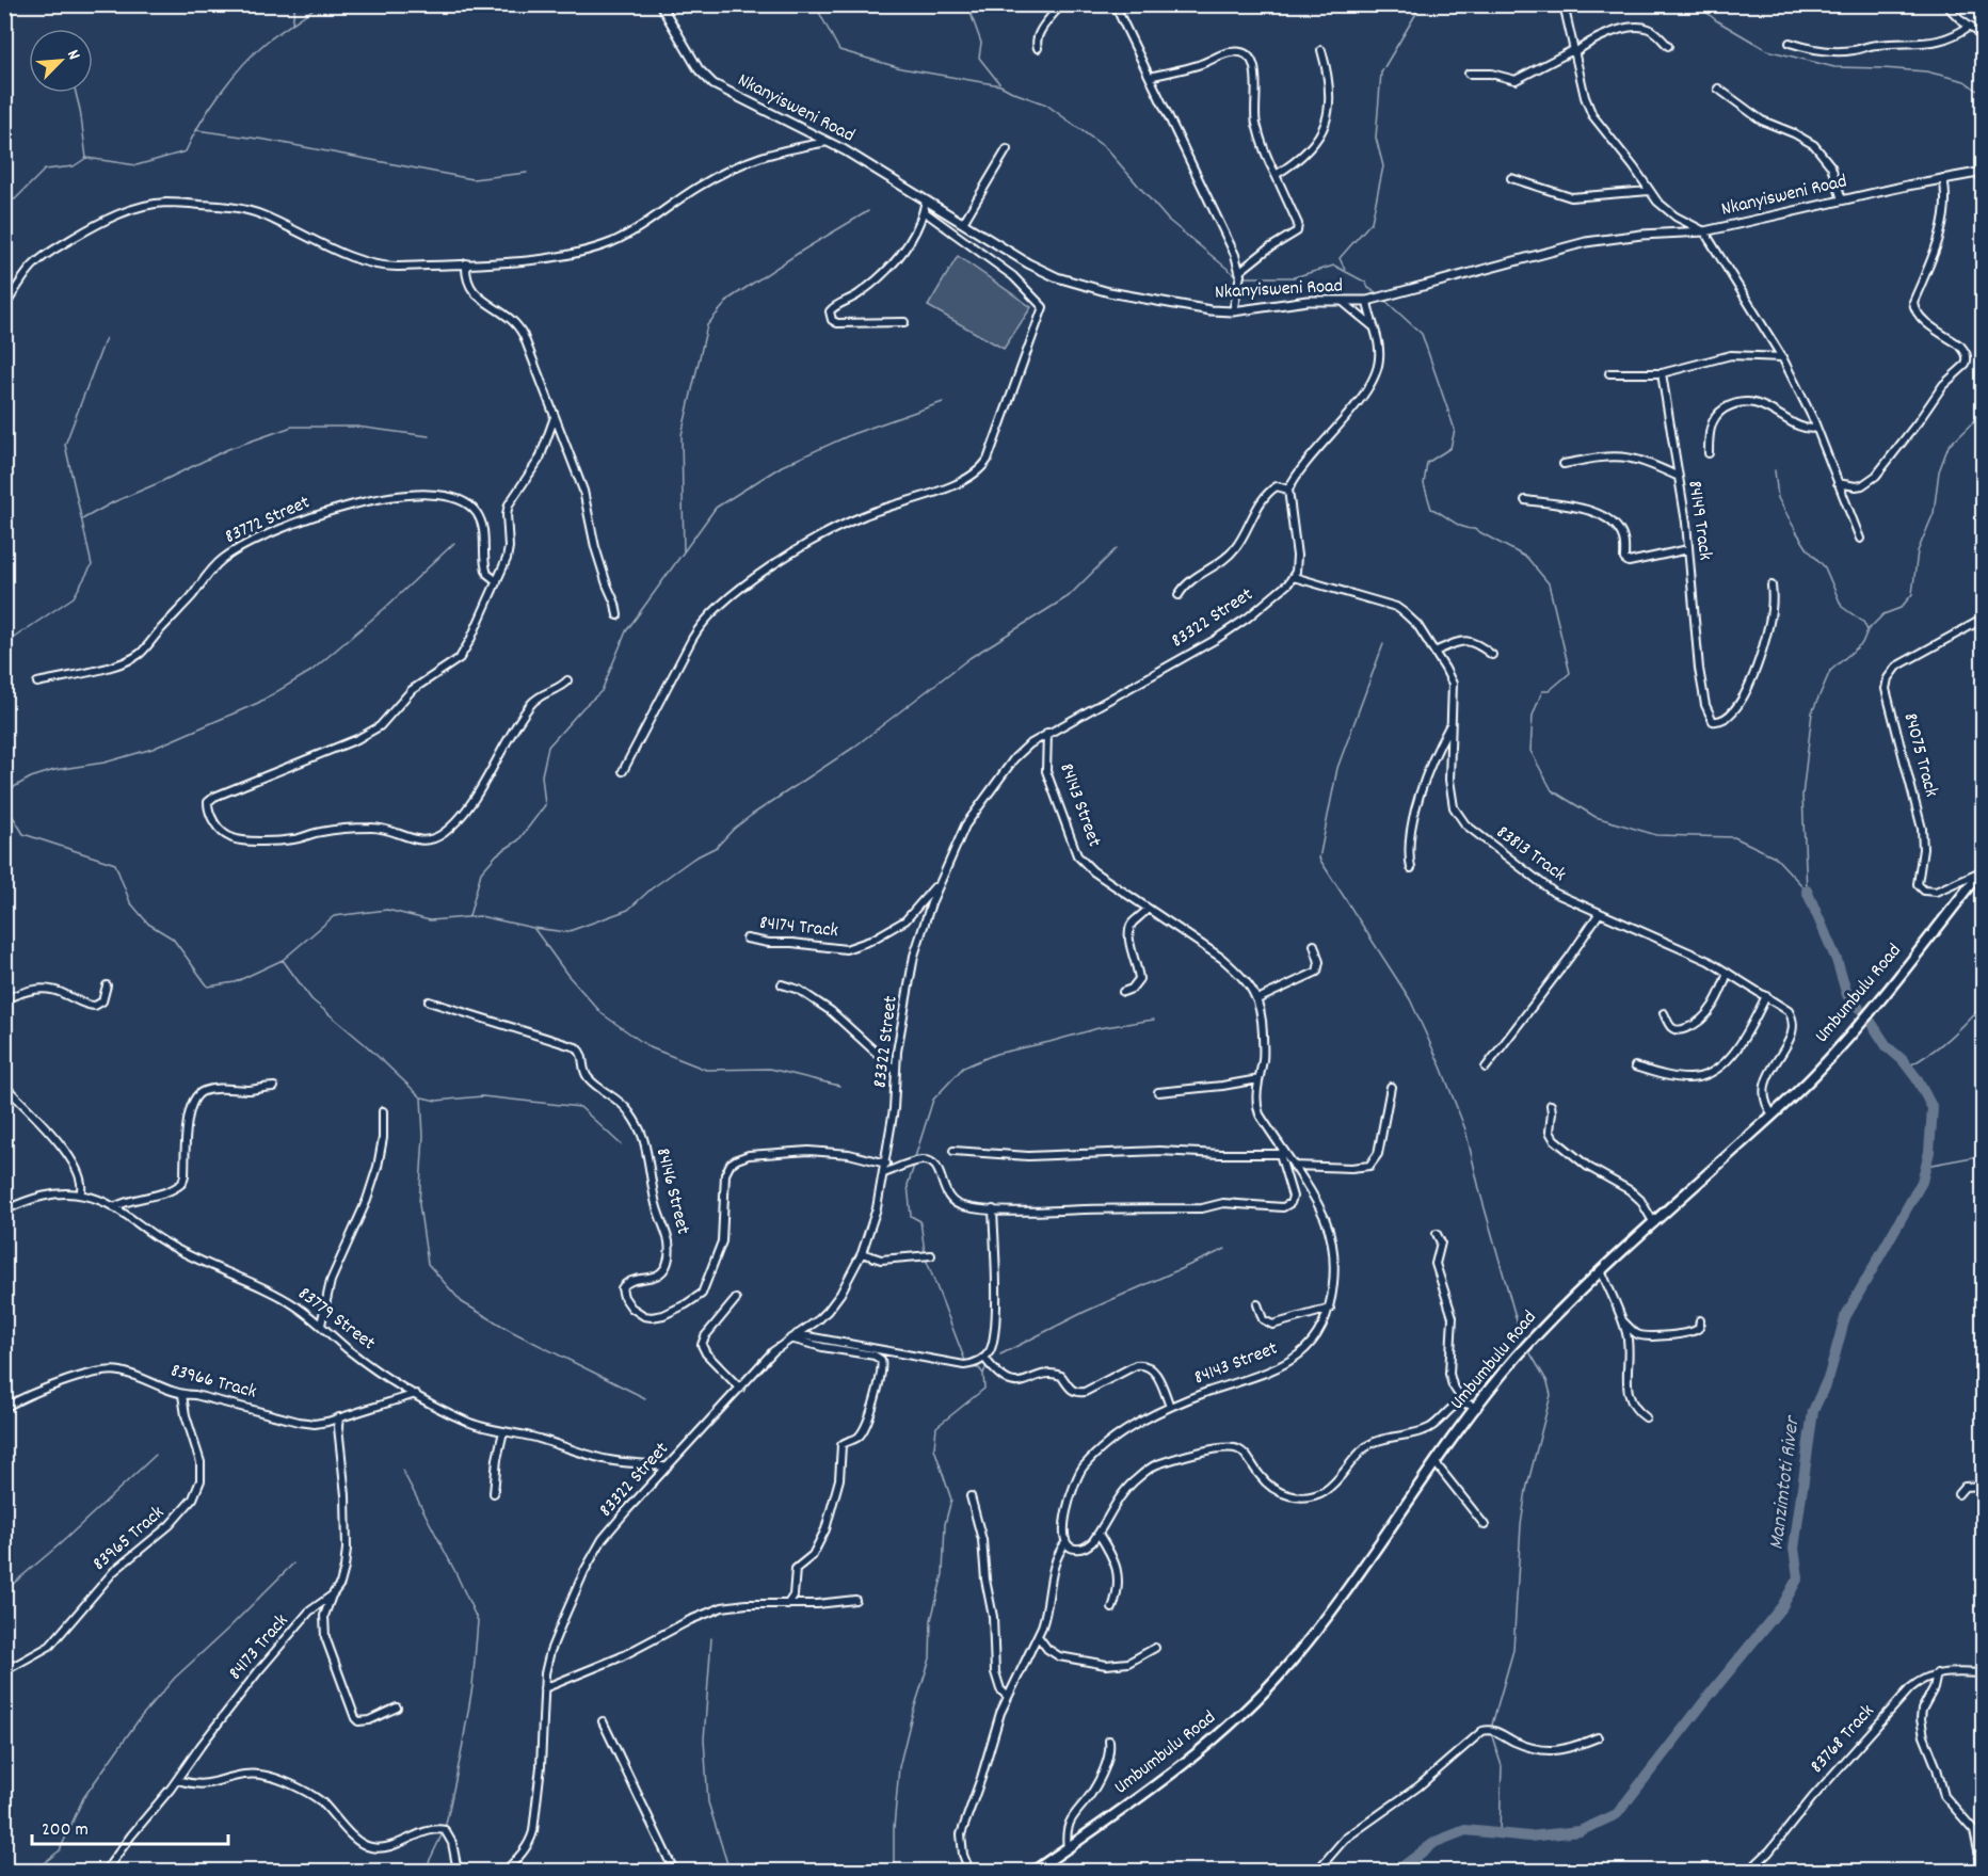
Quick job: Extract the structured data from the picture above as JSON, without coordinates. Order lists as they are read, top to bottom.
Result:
{
  "streets": {
    "main road": ["Umbumbulu Road"],
    "street": [
      "Nkanyisweni Road",
      "83772 Street",
      "84149 Track",
      "83322 Street",
      "84075 Track",
      "84143 Street",
      "83813 Track",
      "84174 Track",
      "84146 Street",
      "83779 Street",
      "83966 Track",
      "83965 Track",
      "84173 Track",
      "83768 Track"
    ]
  },
  "crossings": [
    ["83322 Street", "84143 Street"],
    ["83322 Street", "83813 Track"],
    ["83322 Street", "84174 Track"],
    ["83322 Street", "84146 Street"],
    ["83322 Street", "83779 Street"],
    ["84075 Track", "Umbumbulu Road"],
    ["83813 Track", "Umbumbulu Road"],
    ["83779 Street", "83966 Track"],
    ["83966 Track", "83965 Track"],
    ["83966 Track", "84173 Track"]
  ],
  "water": ["Manzimtoti River"],
  "scale_bar": "200 m",
  "north": "top right"
}
